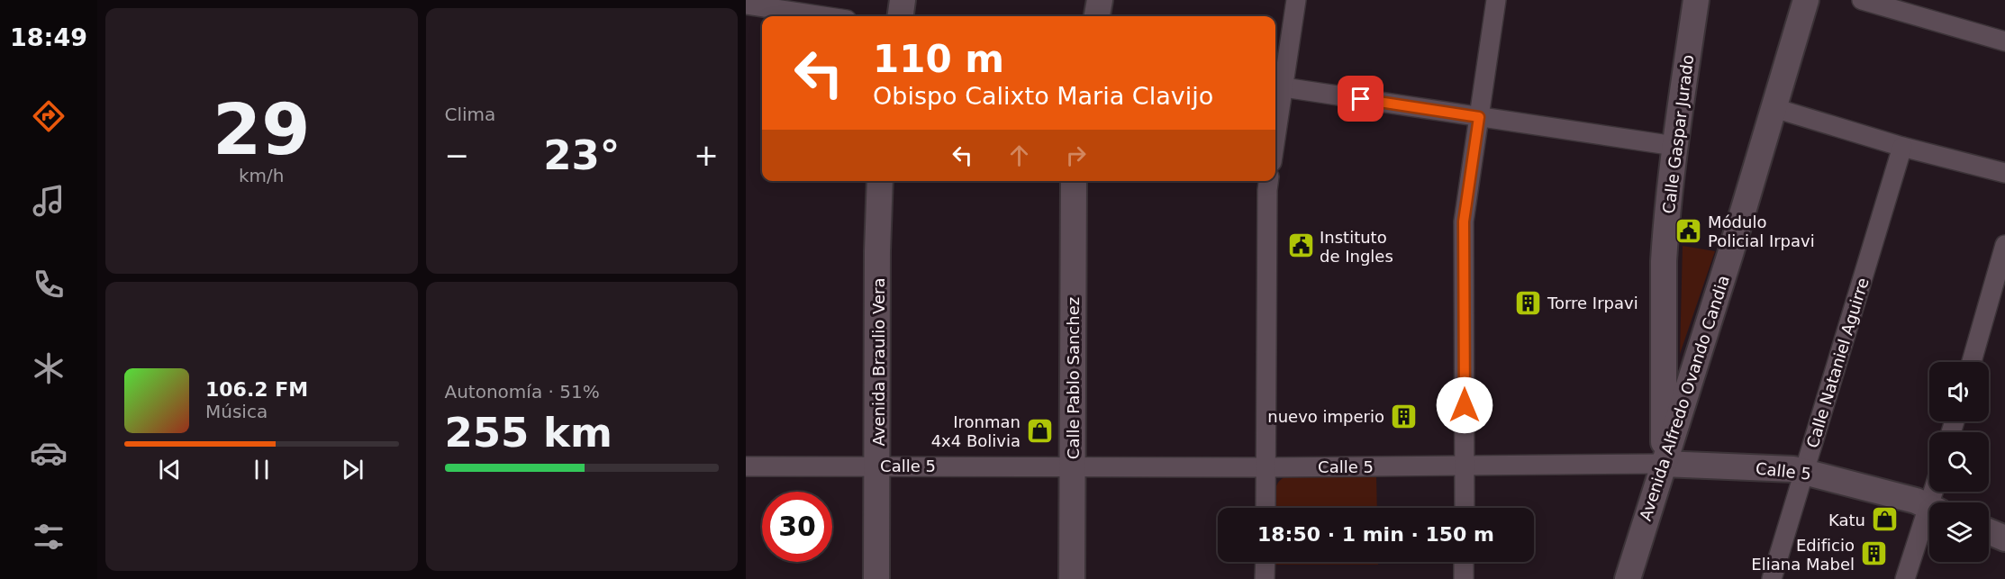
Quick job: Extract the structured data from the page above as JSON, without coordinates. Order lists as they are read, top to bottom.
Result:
{
  "streets": {
    "main road": [
      "Calle Gaspar Jurado",
      "Avenida Braulio Vera",
      "Calle Pablo Sanchez",
      "Avenida Alfredo Ovando Candia",
      "Calle 5"
    ],
    "street": ["Calle Nataniel Aguirre"]
  },
  "crossings": [
    ["Calle Gaspar Jurado", "Avenida Alfredo Ovando Candia"],
    ["Calle Gaspar Jurado", "Calle 5"],
    ["Avenida Braulio Vera", "Calle 5"],
    ["Calle Nataniel Aguirre", "Calle 5"],
    ["Calle Pablo Sanchez", "Calle 5"],
    ["Avenida Alfredo Ovando Candia", "Calle 5"]
  ],
  "places": {
    "public building": ["Módulo Policial Irpavi", "Instituto de Ingles"],
    "building": ["Torre Irpavi", "nuevo imperio", "Edificio Eliana Mabel"],
    "shop": ["Ironman 4x4 Bolivia", "Katu"]
  },
  "page": {
    "tabs": "18:49",
    "tile": [
      ["29", "km/h"],
      "Clima",
      ["Autonomía · 51%", "255 km"]
    ],
    "turn": ["110 m", "Obispo Calixto Maria Clavijo"],
    "heat": ["−", "23°", "+"],
    "song": ["106.2 FM", "Música"],
    "limit": "30",
    "trip": "18:50 · 1 min · 150 m"
  }
}
